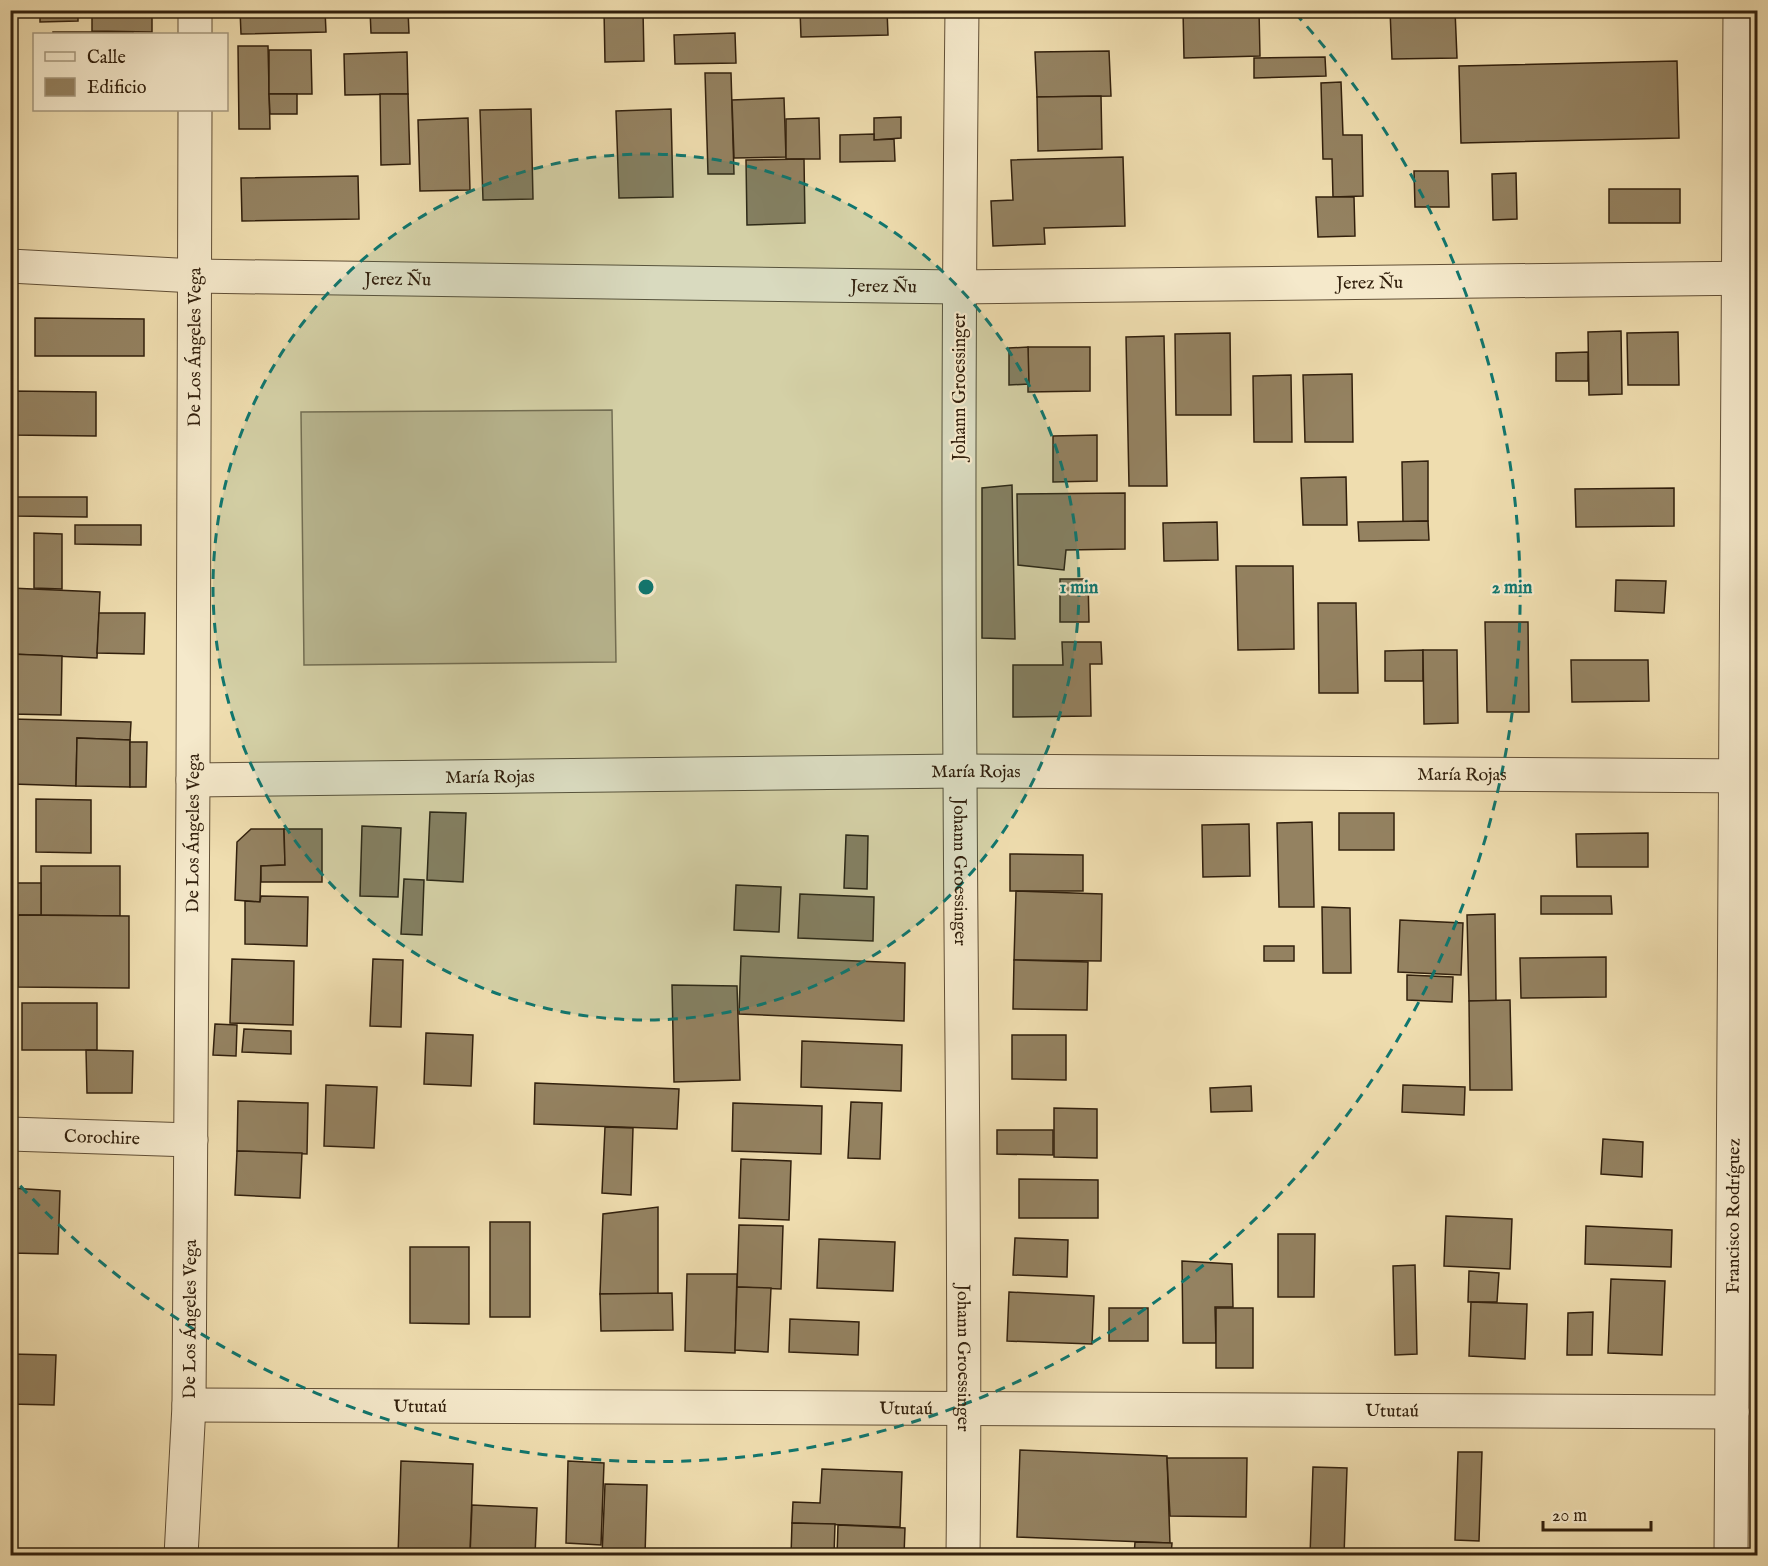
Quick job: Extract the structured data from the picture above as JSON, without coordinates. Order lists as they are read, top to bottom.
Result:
{
  "streets": {
    "street": [
      "Jerez Ñu",
      "De Los Ángeles Vega",
      "Johann Groessinger",
      "María Rojas",
      "Corochire",
      "Francisco Rodríguez",
      "Ututaú"
    ]
  },
  "crossings": [
    ["Jerez Ñu", "De Los Ángeles Vega"],
    ["Jerez Ñu", "Johann Groessinger"],
    ["Jerez Ñu", "Francisco Rodríguez"],
    ["De Los Ángeles Vega", "María Rojas"],
    ["De Los Ángeles Vega", "Corochire"],
    ["De Los Ángeles Vega", "Ututaú"],
    ["Johann Groessinger", "María Rojas"],
    ["Johann Groessinger", "Ututaú"],
    ["María Rojas", "Francisco Rodríguez"],
    ["Francisco Rodríguez", "Ututaú"]
  ],
  "legend": ["Calle", "Edificio"],
  "scale_bar": "20 m",
  "rings": ["1 min", "2 min"]
}
